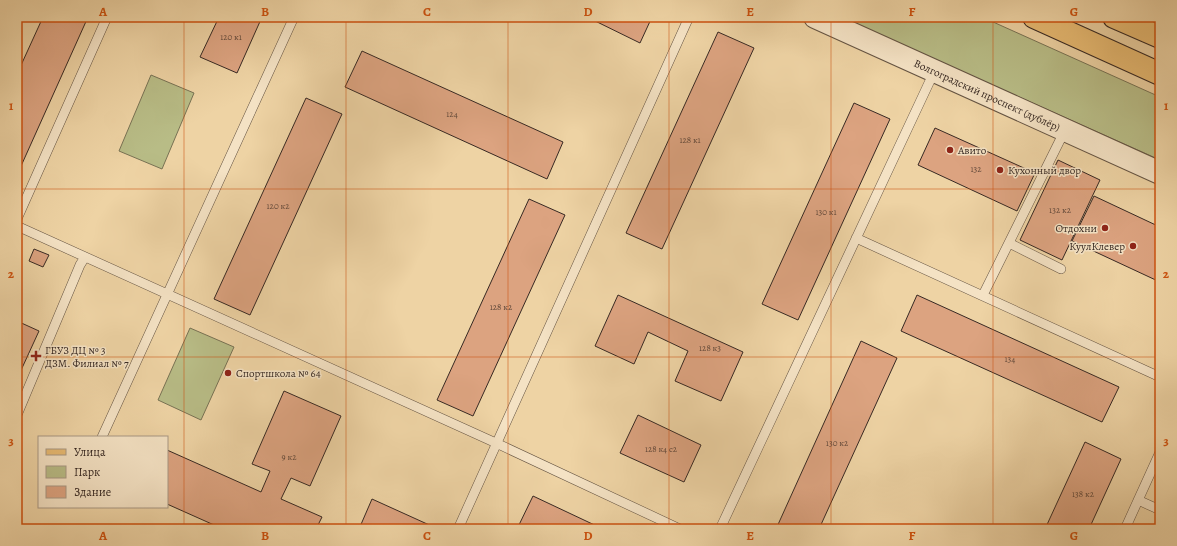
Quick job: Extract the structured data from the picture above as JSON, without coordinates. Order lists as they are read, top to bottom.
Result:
{
  "streets": {
    "street": ["Волгоградский проспект (дублёр)"]
  },
  "places": {
    "other": [
      "Авито",
      "Кухонный двор",
      "Отдохни",
      "КуулКлевер",
      "Спортшкола № 64"
    ],
    "health": ["ГБУЗ ДЦ № 3 ДЗМ. Филиал № 7"]
  },
  "house_numbers": [
    "120 к1",
    "124",
    "128 к1",
    "132",
    "120 к2",
    "132 к2",
    "130 к1",
    "128 к2",
    "128 к3",
    "134",
    "130 к2",
    "128 к4 с2",
    "9 к2",
    "138 к2"
  ],
  "legend": ["Улица", "Парк", "Здание"],
  "grid": {
    "columns": [
      "A",
      "B",
      "C",
      "D",
      "E",
      "F",
      "G"
    ],
    "rows": ["1", "2", "3"]
  }
}
